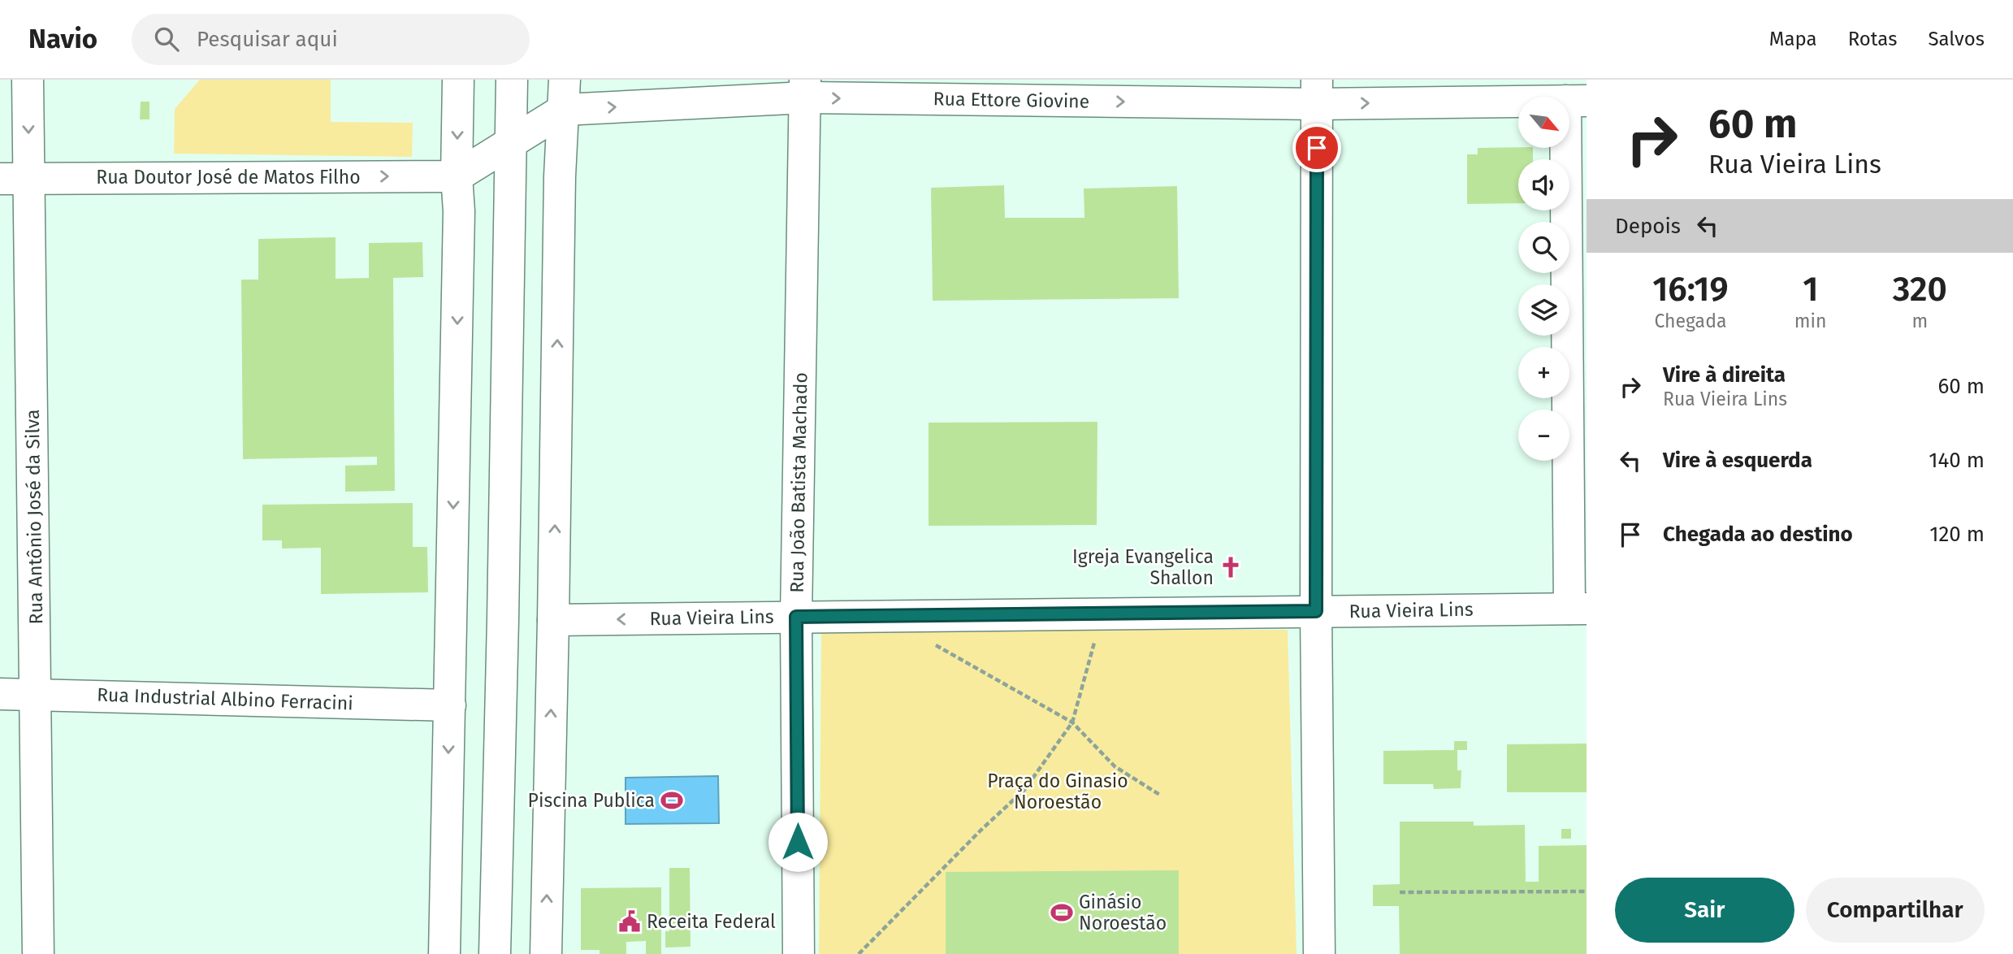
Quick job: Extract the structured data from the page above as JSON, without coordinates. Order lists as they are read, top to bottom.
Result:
{
  "streets": {
    "street": [
      "Rua Ettore Giovine",
      "Rua Doutor José de Matos Filho",
      "Rua João Batista Machado",
      "Rua Antônio José da Silva",
      "Rua Vieira Lins",
      "Rua Industrial Albino Ferracini"
    ]
  },
  "crossings": [
    ["Rua Ettore Giovine", "Rua Doutor José de Matos Filho"],
    ["Rua Ettore Giovine", "Rua João Batista Machado"],
    ["Rua Doutor José de Matos Filho", "Rua Antônio José da Silva"],
    ["Rua João Batista Machado", "Rua Vieira Lins"],
    ["Rua Antônio José da Silva", "Rua Industrial Albino Ferracini"]
  ],
  "one_way": ["Rua Ettore Giovine", "Rua Doutor José de Matos Filho"],
  "parks": ["Praça do Ginasio Noroestão"],
  "places": {
    "church": ["Igreja Evangelica Shallon"],
    "sports": ["Piscina Publica", "Ginásio Noroestão"],
    "public building": ["Receita Federal"]
  },
  "north": "bottom right",
  "page": {
    "header": "Navio",
    "search": "Pesquisar aqui",
    "nav": ["Mapa", "Rotas", "Salvos"],
    "turn": ["60 m", "Rua Vieira Lins"],
    "map_buttons": ["+", "−"],
    "then": "Depois",
    "eta": [
      "16:19",
      "Chegada",
      "1",
      "min",
      "320",
      "m"
    ],
    "list": [
      {
        "name": "Vire à direita",
        "note": "Rua Vieira Lins",
        "value": "60 m"
      },
      {
        "name": "Vire à esquerda",
        "value": "140 m"
      },
      {
        "name": "Chegada ao destino",
        "value": "120 m"
      }
    ],
    "buttons": ["Sair", "Compartilhar"]
  }
}
